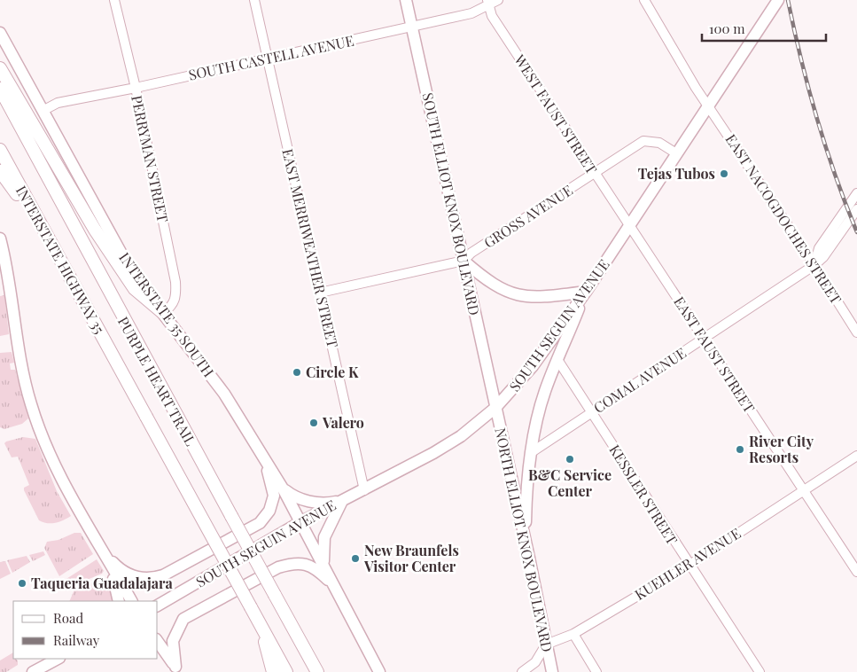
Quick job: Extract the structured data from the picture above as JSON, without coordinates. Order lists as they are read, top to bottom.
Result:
{
  "streets": {
    "highway": ["INTERSTATE HIGHWAY 35", "PURPLE HEART TRAIL"],
    "main road": [
      "SOUTH ELLIOT KNOX BOULEVARD",
      "INTERSTATE 35 SOUTH",
      "SOUTH SEGUIN AVENUE",
      "NORTH ELLIOT KNOX BOULEVARD"
    ],
    "street": [
      "SOUTH CASTELL AVENUE",
      "WEST FAUST STREET",
      "PERRYMAN STREET",
      "GROSS AVENUE",
      "EAST NACOGDOCHES STREET",
      "EAST MERRIWEATHER STREET",
      "EAST FAUST STREET",
      "COMAL AVENUE",
      "KESSLER STREET",
      "KUEHLER AVENUE"
    ]
  },
  "crossings": [
    ["SOUTH CASTELL AVENUE", "WEST FAUST STREET"],
    ["SOUTH CASTELL AVENUE", "PERRYMAN STREET"],
    ["SOUTH CASTELL AVENUE", "SOUTH ELLIOT KNOX BOULEVARD"],
    ["SOUTH CASTELL AVENUE", "EAST MERRIWEATHER STREET"],
    ["SOUTH CASTELL AVENUE", "INTERSTATE 35 SOUTH"],
    ["WEST FAUST STREET", "GROSS AVENUE"],
    ["WEST FAUST STREET", "SOUTH SEGUIN AVENUE"],
    ["WEST FAUST STREET", "EAST FAUST STREET"],
    ["PERRYMAN STREET", "INTERSTATE 35 SOUTH"],
    ["SOUTH ELLIOT KNOX BOULEVARD", "GROSS AVENUE"],
    ["SOUTH ELLIOT KNOX BOULEVARD", "SOUTH SEGUIN AVENUE"],
    ["SOUTH ELLIOT KNOX BOULEVARD", "NORTH ELLIOT KNOX BOULEVARD"],
    ["GROSS AVENUE", "EAST MERRIWEATHER STREET"],
    ["GROSS AVENUE", "SOUTH SEGUIN AVENUE"],
    ["EAST NACOGDOCHES STREET", "SOUTH SEGUIN AVENUE"],
    ["EAST NACOGDOCHES STREET", "COMAL AVENUE"],
    ["EAST MERRIWEATHER STREET", "SOUTH SEGUIN AVENUE"],
    ["INTERSTATE HIGHWAY 35", "PURPLE HEART TRAIL"],
    ["INTERSTATE 35 SOUTH", "SOUTH SEGUIN AVENUE"],
    ["SOUTH SEGUIN AVENUE", "EAST FAUST STREET"],
    ["SOUTH SEGUIN AVENUE", "NORTH ELLIOT KNOX BOULEVARD"],
    ["EAST FAUST STREET", "COMAL AVENUE"],
    ["EAST FAUST STREET", "KUEHLER AVENUE"],
    ["COMAL AVENUE", "KESSLER STREET"],
    ["KESSLER STREET", "KUEHLER AVENUE"],
    ["NORTH ELLIOT KNOX BOULEVARD", "KUEHLER AVENUE"]
  ],
  "places": [
    "Tejas Tubos",
    "Circle K",
    "Valero",
    "River City Resorts",
    "B&C Service Center",
    "New Braunfels Visitor Center",
    "Taqueria Guadalajara"
  ],
  "legend": ["Road", "Railway"],
  "scale_bar": "100 m"
}
